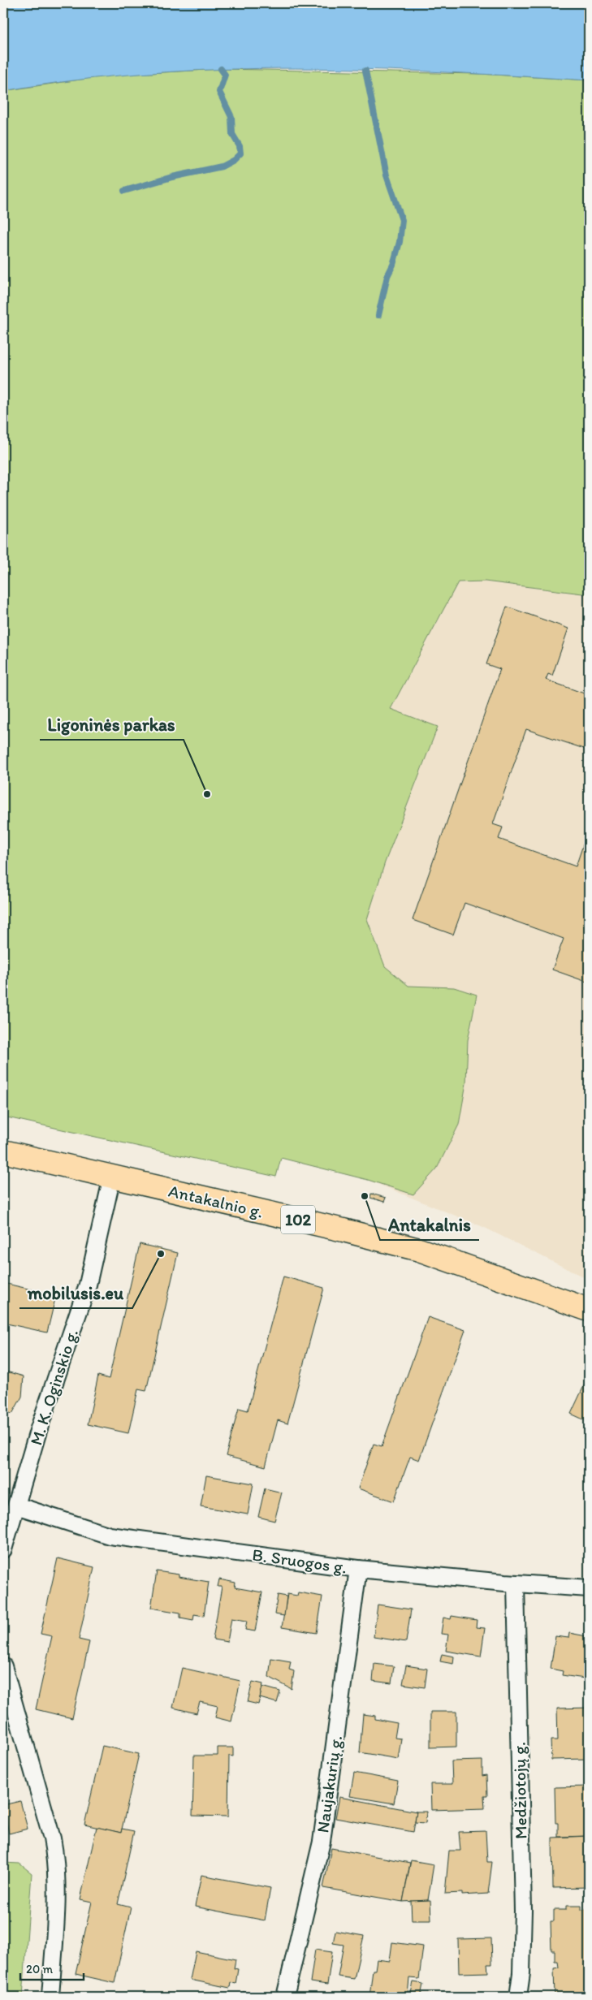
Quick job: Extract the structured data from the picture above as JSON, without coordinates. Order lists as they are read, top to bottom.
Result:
{
  "streets": {
    "main road": ["Antakalnio g.", "102"],
    "street": [
      "M. K. Oginskio g.",
      "B. Sruogos g.",
      "Naujakurių g.",
      "Medžiotojų g."
    ]
  },
  "crossings": [
    ["Antakalnio g.", "M. K. Oginskio g."],
    ["M. K. Oginskio g.", "B. Sruogos g."],
    ["B. Sruogos g.", "Naujakurių g."],
    ["B. Sruogos g.", "Medžiotojų g."]
  ],
  "places": ["Ligoninės parkas", "Antakalnis", "mobilusis.eu"],
  "scale_bar": "20 m"
}
